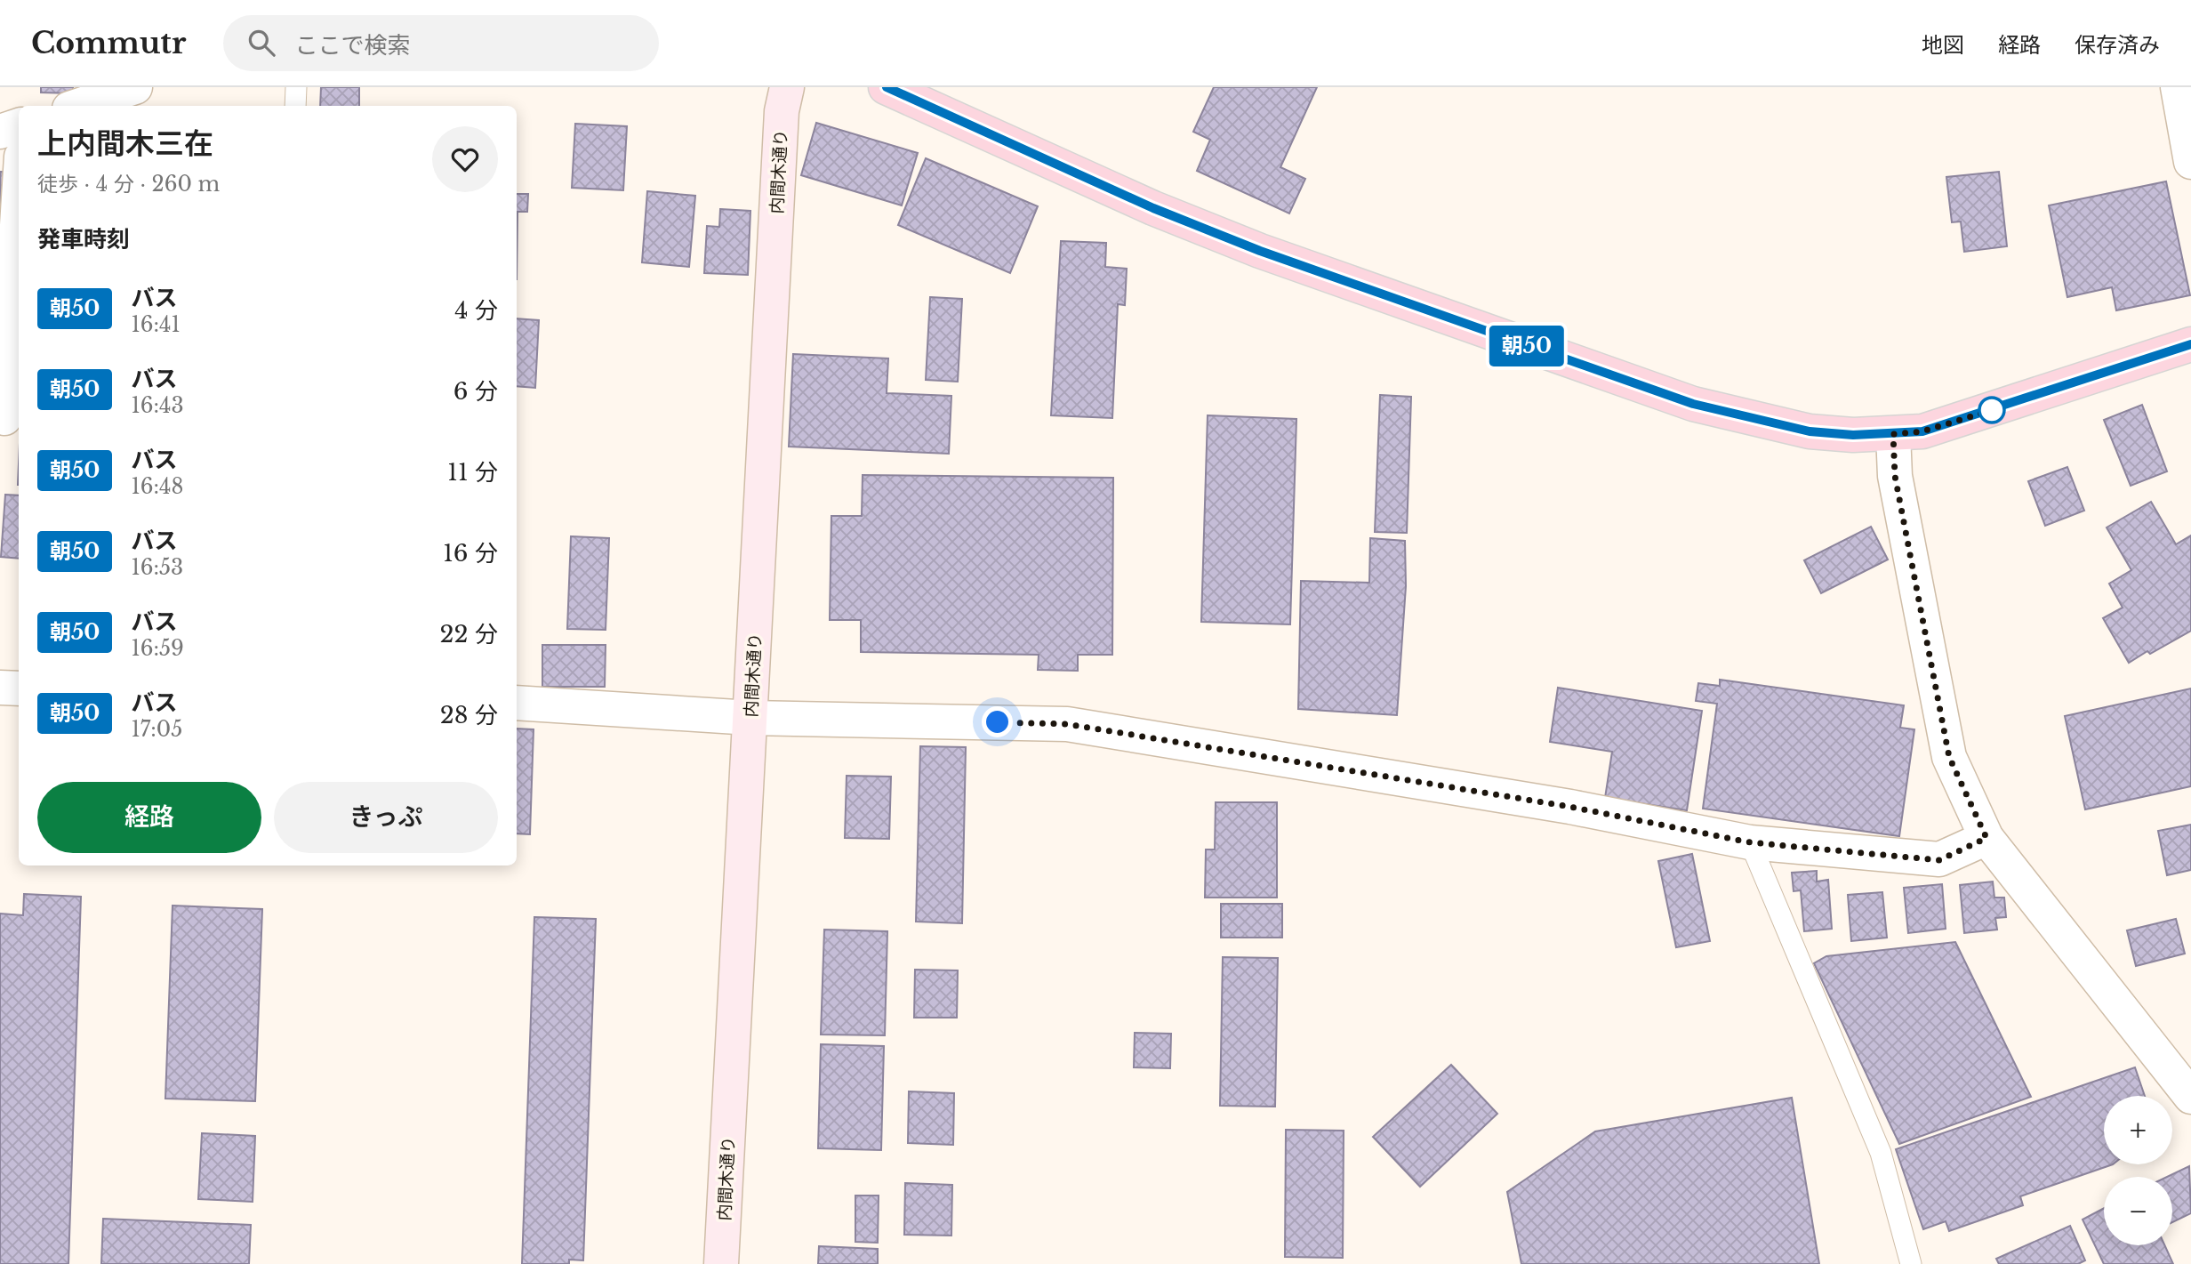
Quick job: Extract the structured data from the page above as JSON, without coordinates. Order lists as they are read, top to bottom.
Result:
{
  "streets": {
    "street": ["内間木通り"]
  },
  "lines": ["bus line 朝50"],
  "page": {
    "header": "Commutr",
    "search": "ここで検索",
    "nav": ["地図", "経路", "保存済み"],
    "on_map": "朝50",
    "heading": [
      ["上内間木三在", "徒歩 · 4 分 · 260 m"],
      "発車時刻"
    ],
    "list": [
      {
        "mark": "朝50",
        "name": "バス",
        "note": "16:41",
        "value": "4 分"
      },
      {
        "mark": "朝50",
        "name": "バス",
        "note": "16:43",
        "value": "6 分"
      },
      {
        "mark": "朝50",
        "name": "バス",
        "note": "16:48",
        "value": "11 分"
      },
      {
        "mark": "朝50",
        "name": "バス",
        "note": "16:53",
        "value": "16 分"
      },
      {
        "mark": "朝50",
        "name": "バス",
        "note": "16:59",
        "value": "22 分"
      },
      {
        "mark": "朝50",
        "name": "バス",
        "note": "17:05",
        "value": "28 分"
      }
    ],
    "buttons": ["経路", "きっぷ"],
    "map_buttons": ["+", "−"]
  }
}
